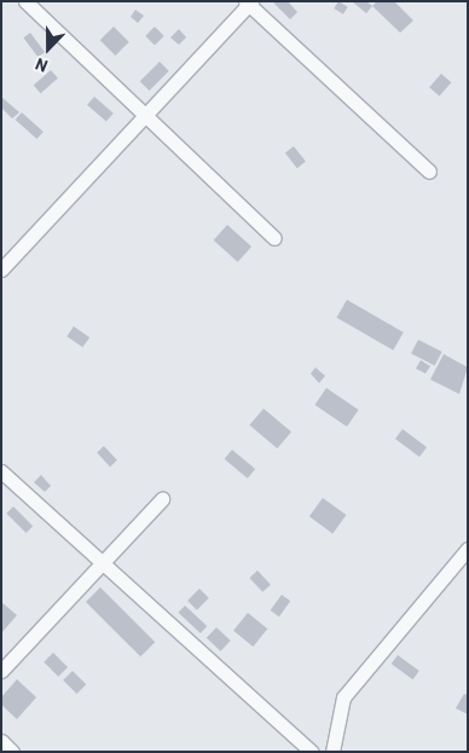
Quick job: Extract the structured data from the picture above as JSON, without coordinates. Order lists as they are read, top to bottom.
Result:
{
  "north": "bottom"
}
